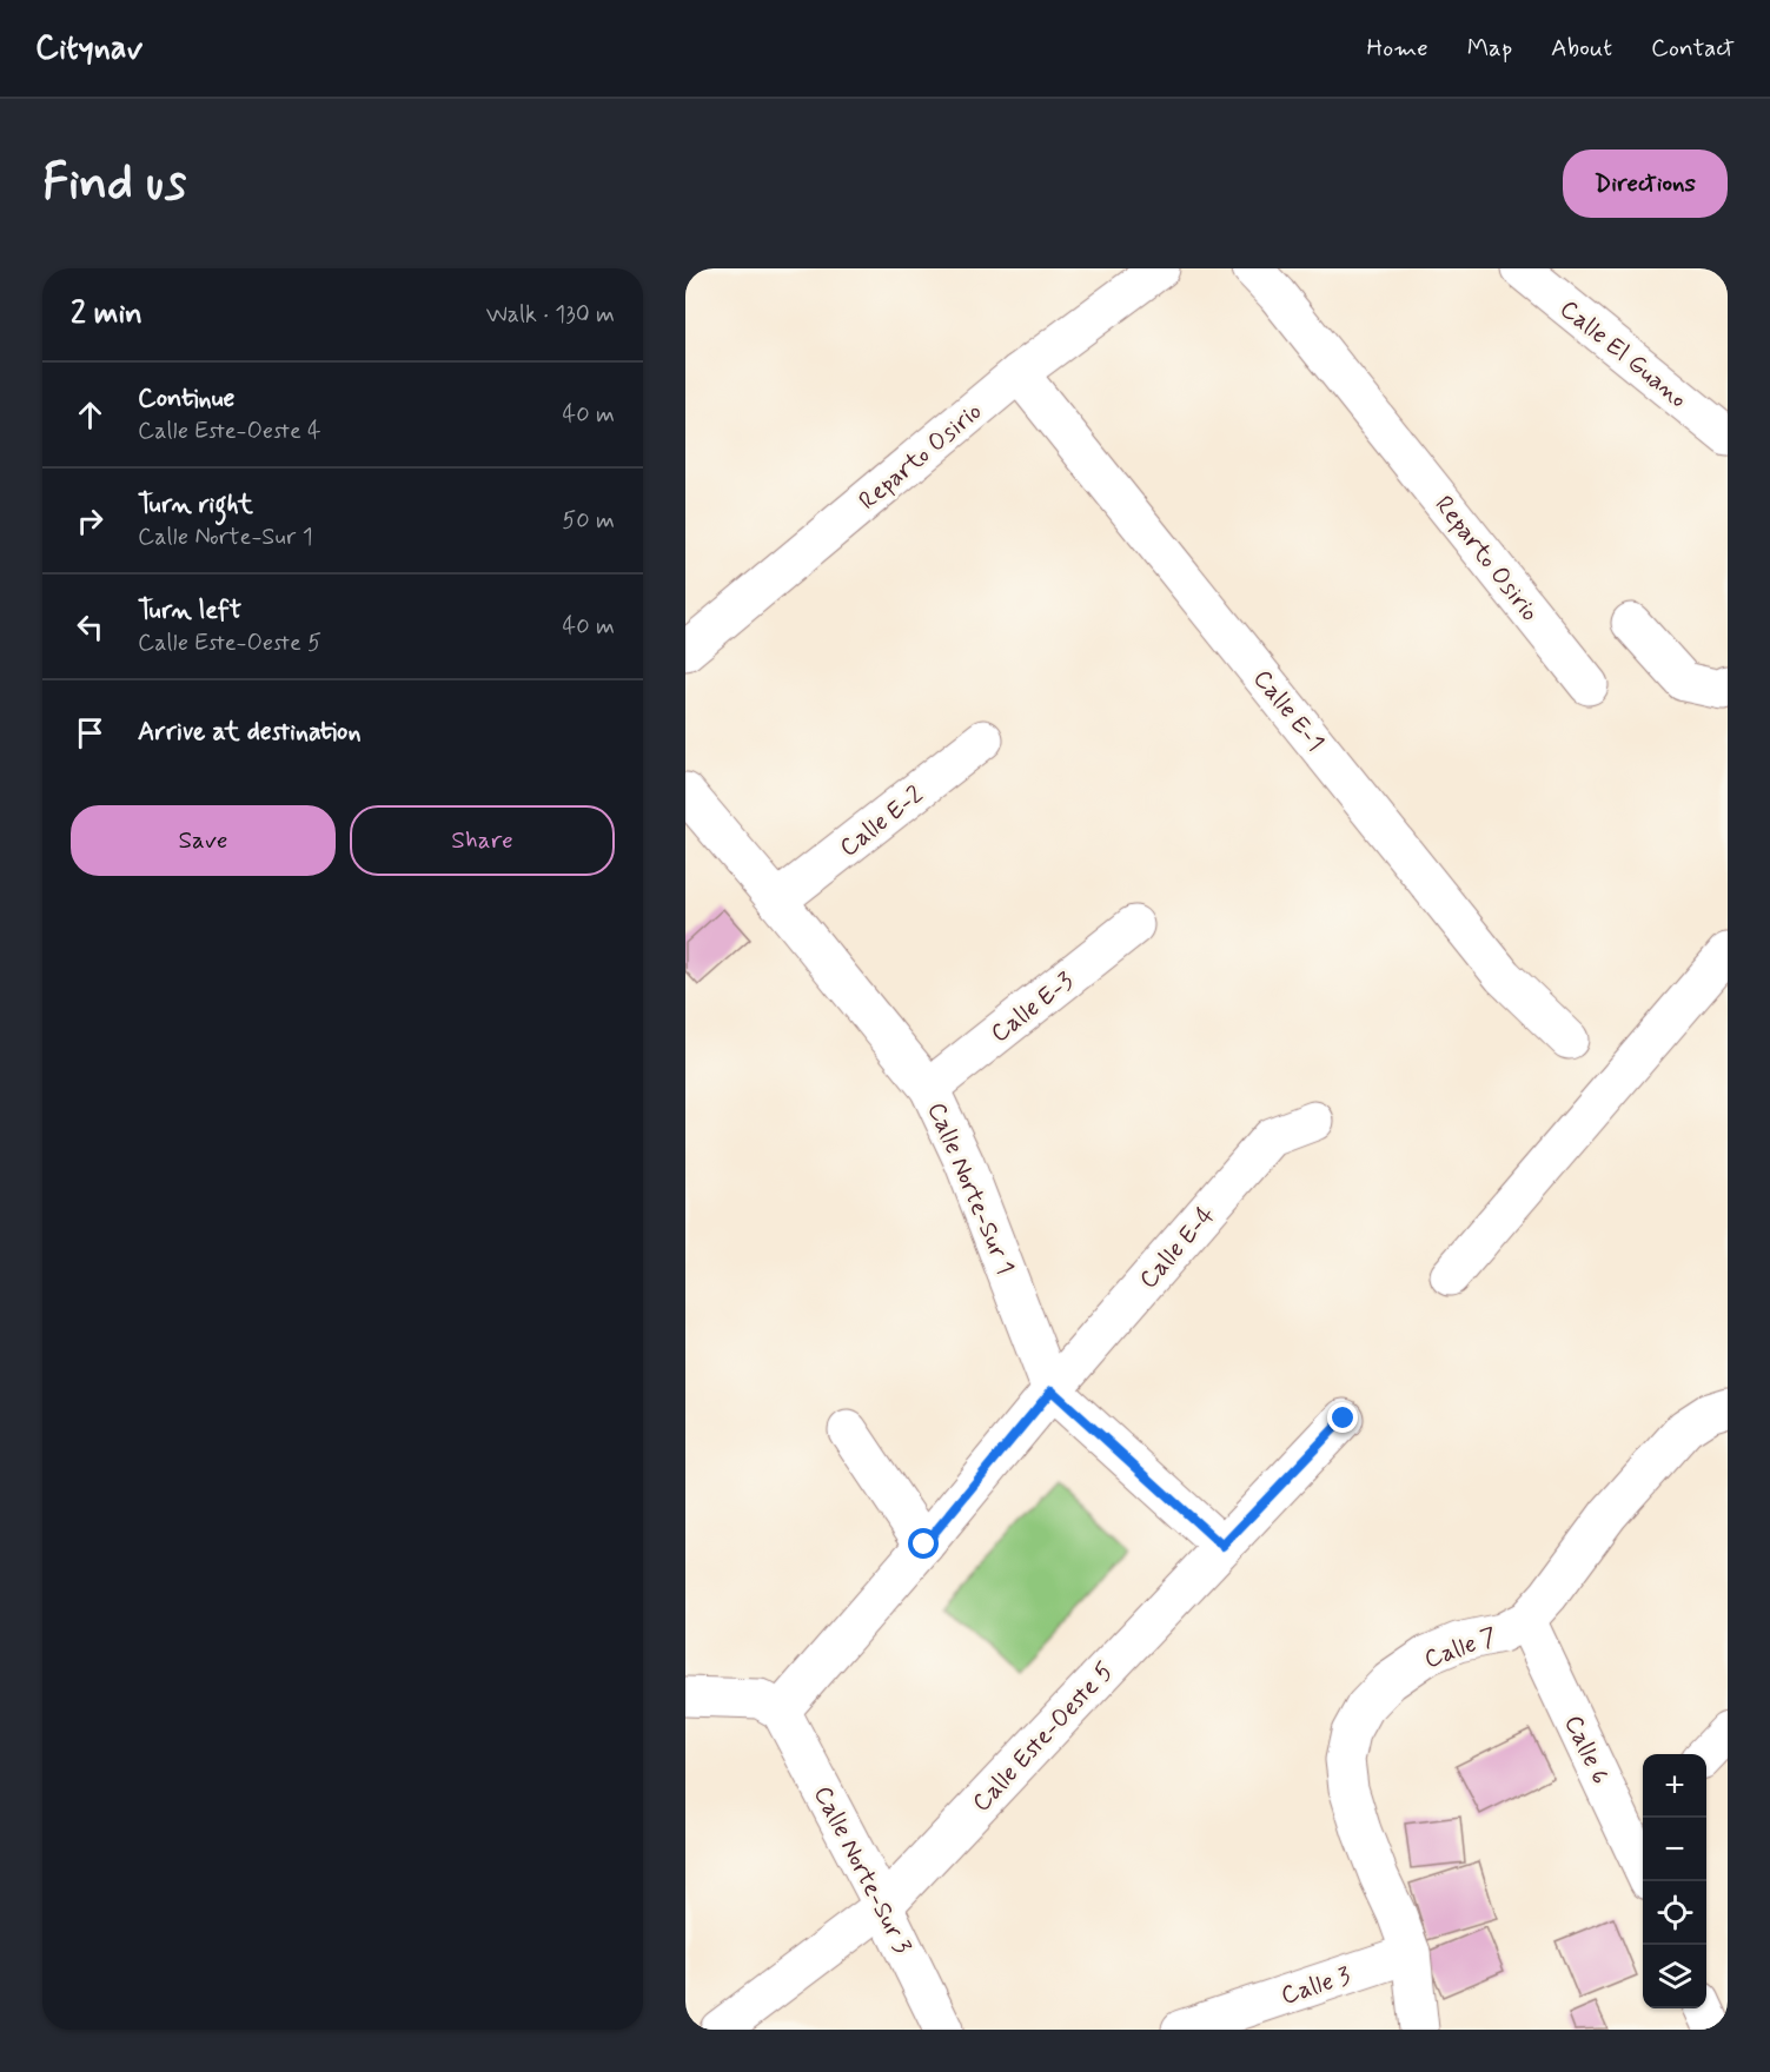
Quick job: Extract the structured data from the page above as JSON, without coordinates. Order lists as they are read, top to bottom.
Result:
{
  "streets": {
    "street": [
      "Calle El Guano",
      "Reparto Osirio",
      "Calle E-1",
      "Calle E-2",
      "Calle E-3",
      "Calle Norte-Sur 1",
      "Calle E-4",
      "Calle 7",
      "Calle Este-Oeste 5",
      "Calle 6",
      "Calle Norte-Sur 3",
      "Calle 3"
    ]
  },
  "crossings": [
    ["Reparto Osirio", "Calle E-1"],
    ["Calle E-2", "Calle Norte-Sur 1"],
    ["Calle E-3", "Calle Norte-Sur 1"],
    ["Calle Norte-Sur 1", "Calle E-4"],
    ["Calle Norte-Sur 1", "Calle Este-Oeste 5"],
    ["Calle E-4", "Calle Norte-Sur 3"],
    ["Calle 7", "Calle 6"],
    ["Calle 7", "Calle 3"],
    ["Calle Este-Oeste 5", "Calle Norte-Sur 3"]
  ],
  "page": {
    "header": "Citynav",
    "nav": [
      "Home",
      "Map",
      "About",
      "Contact"
    ],
    "buttons": [
      "Directions",
      ["Save", "Share"]
    ],
    "title": "Find us",
    "heading": ["2 min", "Walk · 130 m"],
    "list": [
      ["Continue", "Calle Este-Oeste 4", "40 m"],
      ["Turn right", "Calle Norte-Sur 1", "50 m"],
      ["Turn left", "Calle Este-Oeste 5", "40 m"],
      "Arrive at destination"
    ],
    "map_buttons": ["+", "−"]
  }
}
